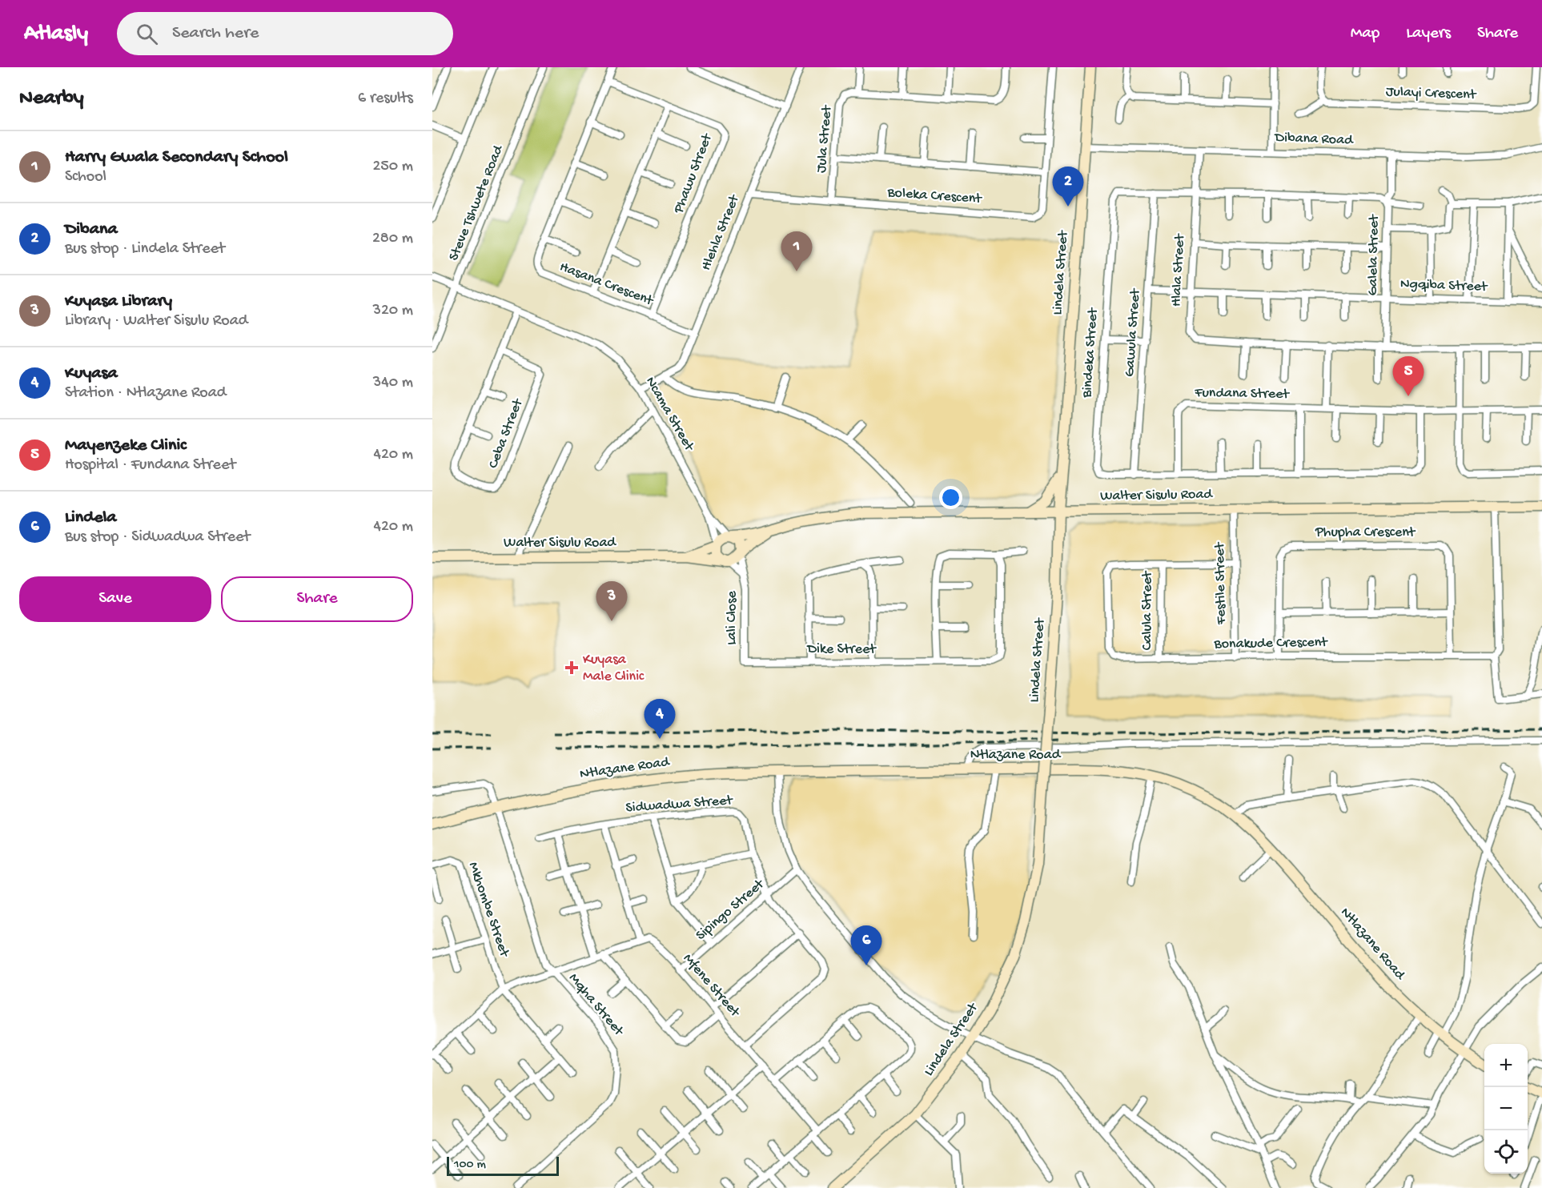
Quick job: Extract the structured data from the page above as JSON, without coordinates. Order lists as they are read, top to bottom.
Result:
{
  "streets": {
    "street": [
      "Julayi Crescent",
      "Jula Street",
      "Dibana Road",
      "Phawu Street",
      "Boleka Crescent",
      "Steve Tshwete Road",
      "Hlehla Street",
      "Galela Street",
      "Hlala Street",
      "Lindela Street",
      "Hasana Crescent",
      "Ngqiba Street",
      "Gawula Street",
      "Bindeka Street",
      "Fundana Street",
      "Ncama Street",
      "Ceba Street",
      "Walter Sisulu Road",
      "Phupha Crescent",
      "Festile Street",
      "Calula Street",
      "Lali Close",
      "Bonakude Crescent",
      "Dike Street",
      "Ntlazane Road",
      "Sidwadwa Street",
      "Mkhombe Street",
      "Sipingo Street",
      "Mfene Street",
      "Mqha Street"
    ]
  },
  "crossings": [
    ["Jula Street", "Boleka Crescent"],
    ["Dibana Road", "Hlala Street"],
    ["Dibana Road", "Lindela Street"],
    ["Phawu Street", "Hasana Crescent"],
    ["Boleka Crescent", "Hlehla Street"],
    ["Steve Tshwete Road", "Ncama Street"],
    ["Hlehla Street", "Hasana Crescent"],
    ["Hlehla Street", "Ncama Street"],
    ["Galela Street", "Hlala Street"],
    ["Galela Street", "Ngqiba Street"],
    ["Galela Street", "Bindeka Street"],
    ["Hlala Street", "Ngqiba Street"],
    ["Hlala Street", "Bindeka Street"],
    ["Lindela Street", "Walter Sisulu Road"],
    ["Ngqiba Street", "Gawula Street"],
    ["Gawula Street", "Bindeka Street"],
    ["Bindeka Street", "Fundana Street"],
    ["Ncama Street", "Ceba Street"],
    ["Ncama Street", "Walter Sisulu Road"],
    ["Ncama Street", "Lali Close"],
    ["Walter Sisulu Road", "Festile Street"],
    ["Walter Sisulu Road", "Lali Close"],
    ["Phupha Crescent", "Bonakude Crescent"],
    ["Festile Street", "Bonakude Crescent"],
    ["Calula Street", "Bonakude Crescent"],
    ["Lali Close", "Dike Street"],
    ["Ntlazane Road", "Mqha Street"],
    ["Sidwadwa Street", "Sipingo Street"],
    ["Sidwadwa Street", "Mfene Street"],
    ["Sipingo Street", "Mfene Street"]
  ],
  "places": {
    "health": ["Kuyasa Male Clinic"]
  },
  "scale_bar": "100 m",
  "page": {
    "header": "Atlasly",
    "search": "Search here",
    "nav": ["Map", "Layers", "Share"],
    "heading": ["Nearby", "6 results"],
    "list": [
      {
        "mark": "1",
        "name": "Harry Gwala Secondary School",
        "note": "School",
        "value": "250 m"
      },
      {
        "mark": "2",
        "name": "Dibana",
        "note": "Bus stop · Lindela Street",
        "value": "280 m"
      },
      {
        "mark": "3",
        "name": "Kuyasa Library",
        "note": "Library · Walter Sisulu Road",
        "value": "320 m"
      },
      {
        "mark": "4",
        "name": "Kuyasa",
        "note": "Station · Ntlazane Road",
        "value": "340 m"
      },
      {
        "mark": "5",
        "name": "Mayenzeke Clinic",
        "note": "Hospital · Fundana Street",
        "value": "420 m"
      },
      {
        "mark": "6",
        "name": "Lindela",
        "note": "Bus stop · Sidwadwa Street",
        "value": "420 m"
      }
    ],
    "pins": [
      "2",
      "1",
      "5",
      "3",
      "4",
      "6"
    ],
    "buttons": ["Save", "Share"],
    "map_buttons": ["+", "−"],
    "scale": "100 m"
  }
}
